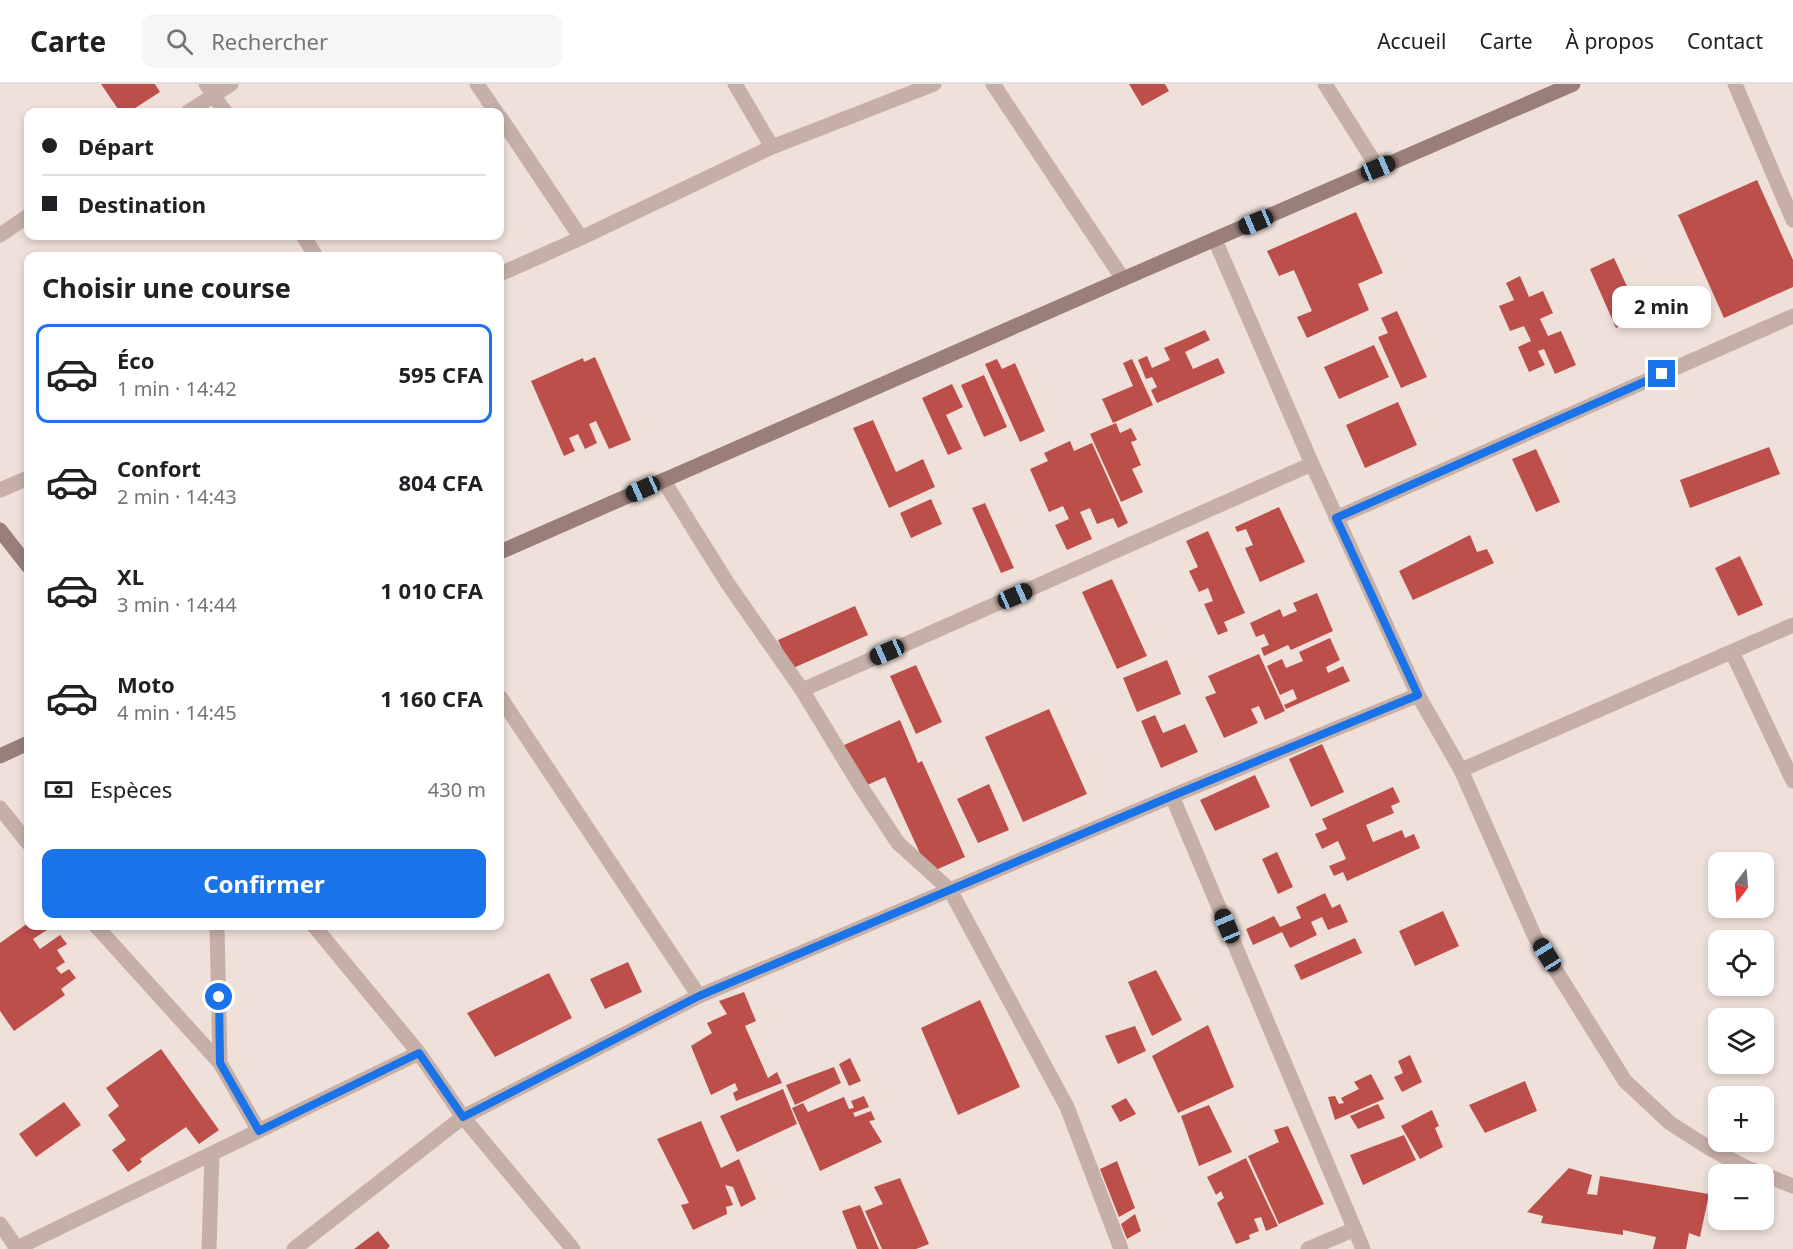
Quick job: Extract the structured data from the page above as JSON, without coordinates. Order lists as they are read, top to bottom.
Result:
{
  "north": "bottom",
  "page": {
    "header": "Carte",
    "search": "Rechercher",
    "nav": [
      "Accueil",
      "Carte",
      "À propos",
      "Contact"
    ],
    "banner": ["Départ", "Destination"],
    "heading": "Choisir une course",
    "bubble": "2 min",
    "list": [
      {
        "name": "Éco",
        "note": "1 min · 14:42",
        "value": "595 CFA"
      },
      {
        "name": "Confort",
        "note": "2 min · 14:43",
        "value": "804 CFA"
      },
      {
        "name": "XL",
        "note": "3 min · 14:44",
        "value": "1 010 CFA"
      },
      {
        "name": "Moto",
        "note": "4 min · 14:45",
        "value": "1 160 CFA"
      }
    ],
    "pay": ["Espèces", "430 m"],
    "buttons": "Confirmer",
    "map_buttons": ["+", "−"]
  }
}
